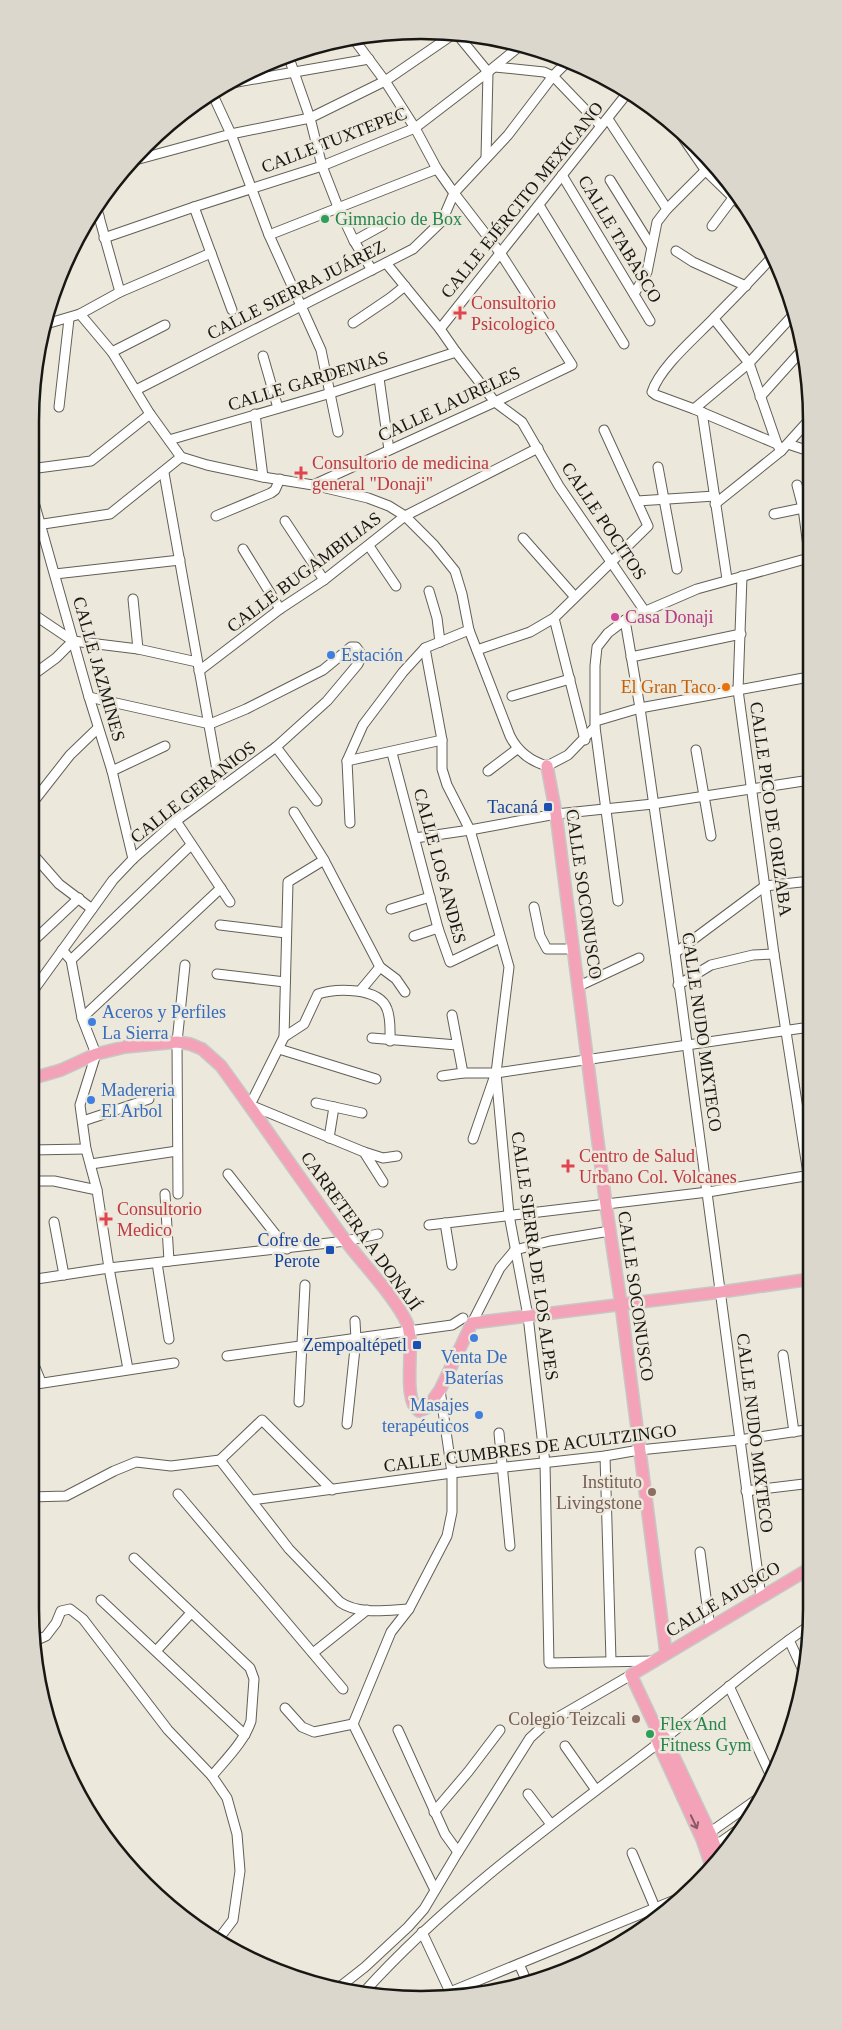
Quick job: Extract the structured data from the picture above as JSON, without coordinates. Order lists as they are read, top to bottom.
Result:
{
  "streets": {
    "main road": ["CALLE SOCONUSCO", "CARRETERA A DONAJÍ", "CALLE AJUSCO"],
    "street": [
      "CALLE TUXTEPEC",
      "CALLE EJÉRCITO MEXICANO",
      "CALLE TABASCO",
      "CALLE SIERRA JUÁREZ",
      "CALLE GARDENIAS",
      "CALLE LAURELES",
      "CALLE POCITOS",
      "CALLE BUGAMBILIAS",
      "CALLE JAZMINES",
      "CALLE GERANIOS",
      "CALLE PICO DE ORIZABA",
      "CALLE LOS ANDES",
      "CALLE NUDO MIXTECO",
      "CALLE SIERRA DE LOS ALPES",
      "CALLE CUMBRES DE ACULTZINGO"
    ]
  },
  "crossings": [
    ["CALLE EJÉRCITO MEXICANO", "CALLE TABASCO"],
    ["CALLE EJÉRCITO MEXICANO", "CALLE LAURELES"],
    ["CALLE EJÉRCITO MEXICANO", "CALLE POCITOS"],
    ["CALLE SIERRA JUÁREZ", "CALLE POCITOS"],
    ["CALLE GARDENIAS", "CALLE POCITOS"],
    ["CALLE LAURELES", "CALLE POCITOS"],
    ["CALLE POCITOS", "CALLE BUGAMBILIAS"],
    ["CALLE JAZMINES", "CALLE GERANIOS"],
    ["CALLE LOS ANDES", "CALLE SIERRA DE LOS ALPES"],
    ["CALLE SOCONUSCO", "CALLE CUMBRES DE ACULTZINGO"],
    ["CALLE SOCONUSCO", "CALLE AJUSCO"],
    ["CALLE NUDO MIXTECO", "CALLE CUMBRES DE ACULTZINGO"],
    ["CALLE NUDO MIXTECO", "CALLE AJUSCO"],
    ["CARRETERA A DONAJÍ", "CALLE SIERRA DE LOS ALPES"],
    ["CALLE SIERRA DE LOS ALPES", "CALLE CUMBRES DE ACULTZINGO"]
  ],
  "places": {
    "other": [
      "Gimnacio de Box",
      "Casa Donaji",
      "Estación",
      "El Gran Taco",
      "Aceros y Perfiles La Sierra",
      "Madereria El Arbol",
      "Venta De Baterías",
      "Masajes terapéuticos",
      "Instituto Livingstone",
      "Colegio Teizcali",
      "Flex And Fitness Gym"
    ],
    "health": [
      "Consultorio Psicologico",
      "Consultorio de medicina general \"Donaji\"",
      "Centro de Salud Urbano Col. Volcanes",
      "Consultorio Medico"
    ],
    "transit": ["Tacaná", "Cofre de Perote", "Zempoaltépetl"]
  }
}
